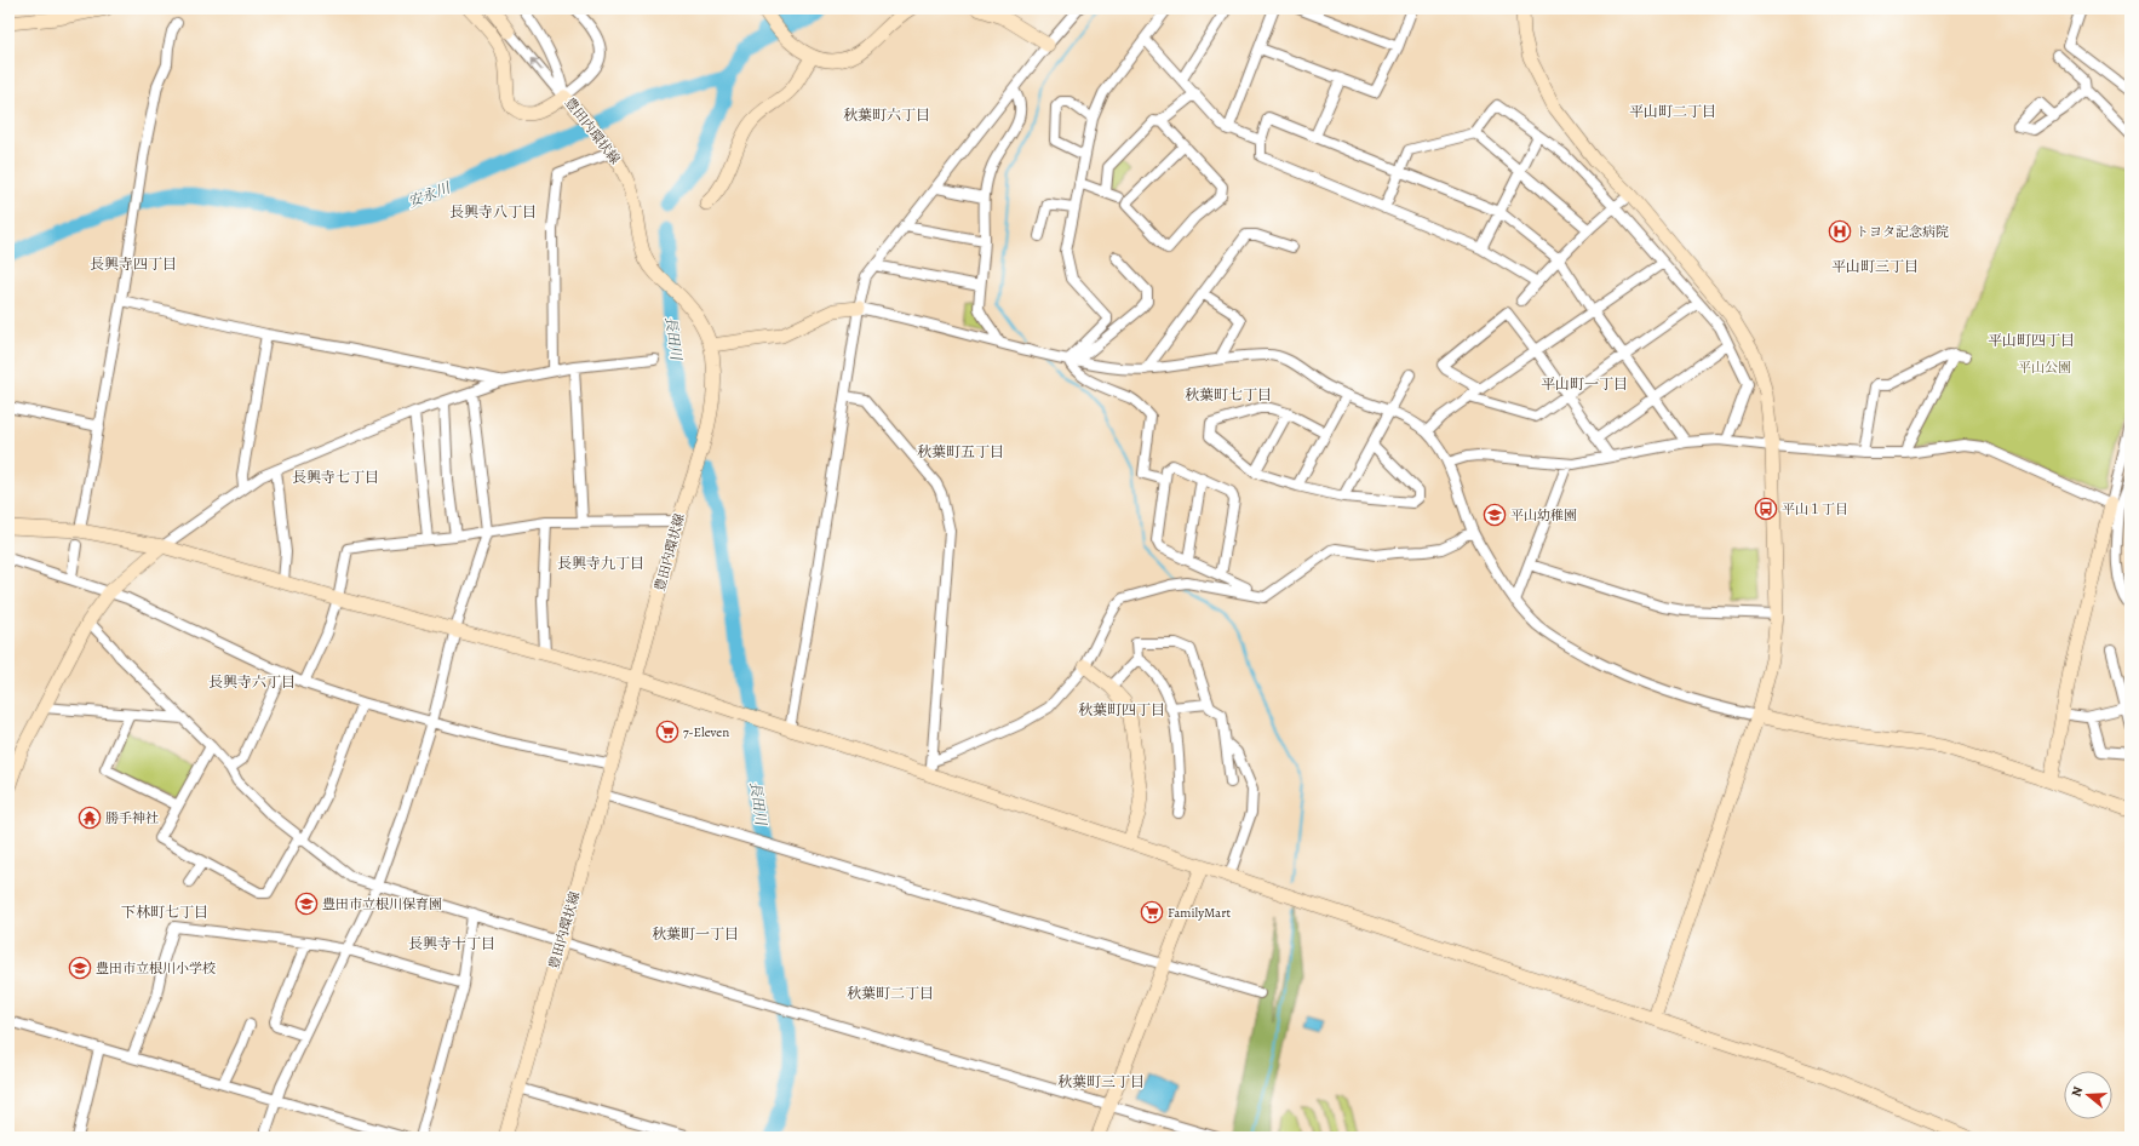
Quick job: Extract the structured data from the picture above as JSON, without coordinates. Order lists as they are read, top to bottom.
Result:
{
  "streets": {
    "street": ["豊田内環状線"]
  },
  "districts": [
    "平山町二丁目",
    "秋葉町六丁目",
    "長興寺八丁目",
    "長興寺四丁目",
    "平山町三丁目",
    "平山町四丁目",
    "平山町一丁目",
    "秋葉町七丁目",
    "秋葉町五丁目",
    "長興寺七丁目",
    "長興寺九丁目",
    "長興寺六丁目",
    "秋葉町四丁目",
    "下林町七丁目",
    "秋葉町一丁目",
    "長興寺十丁目",
    "秋葉町二丁目",
    "秋葉町三丁目"
  ],
  "water": ["安永川", "長田川"],
  "parks": ["平山公園"],
  "places": {
    "hospital": ["トヨタ記念病院"],
    "bus stop": ["平山１丁目"],
    "school or university": ["平山幼稚園", "豊田市立根川保育園", "豊田市立根川小学校"],
    "supermarket": ["7-Eleven", "FamilyMart"],
    "temple": ["勝手神社"]
  },
  "north": "left"
}
